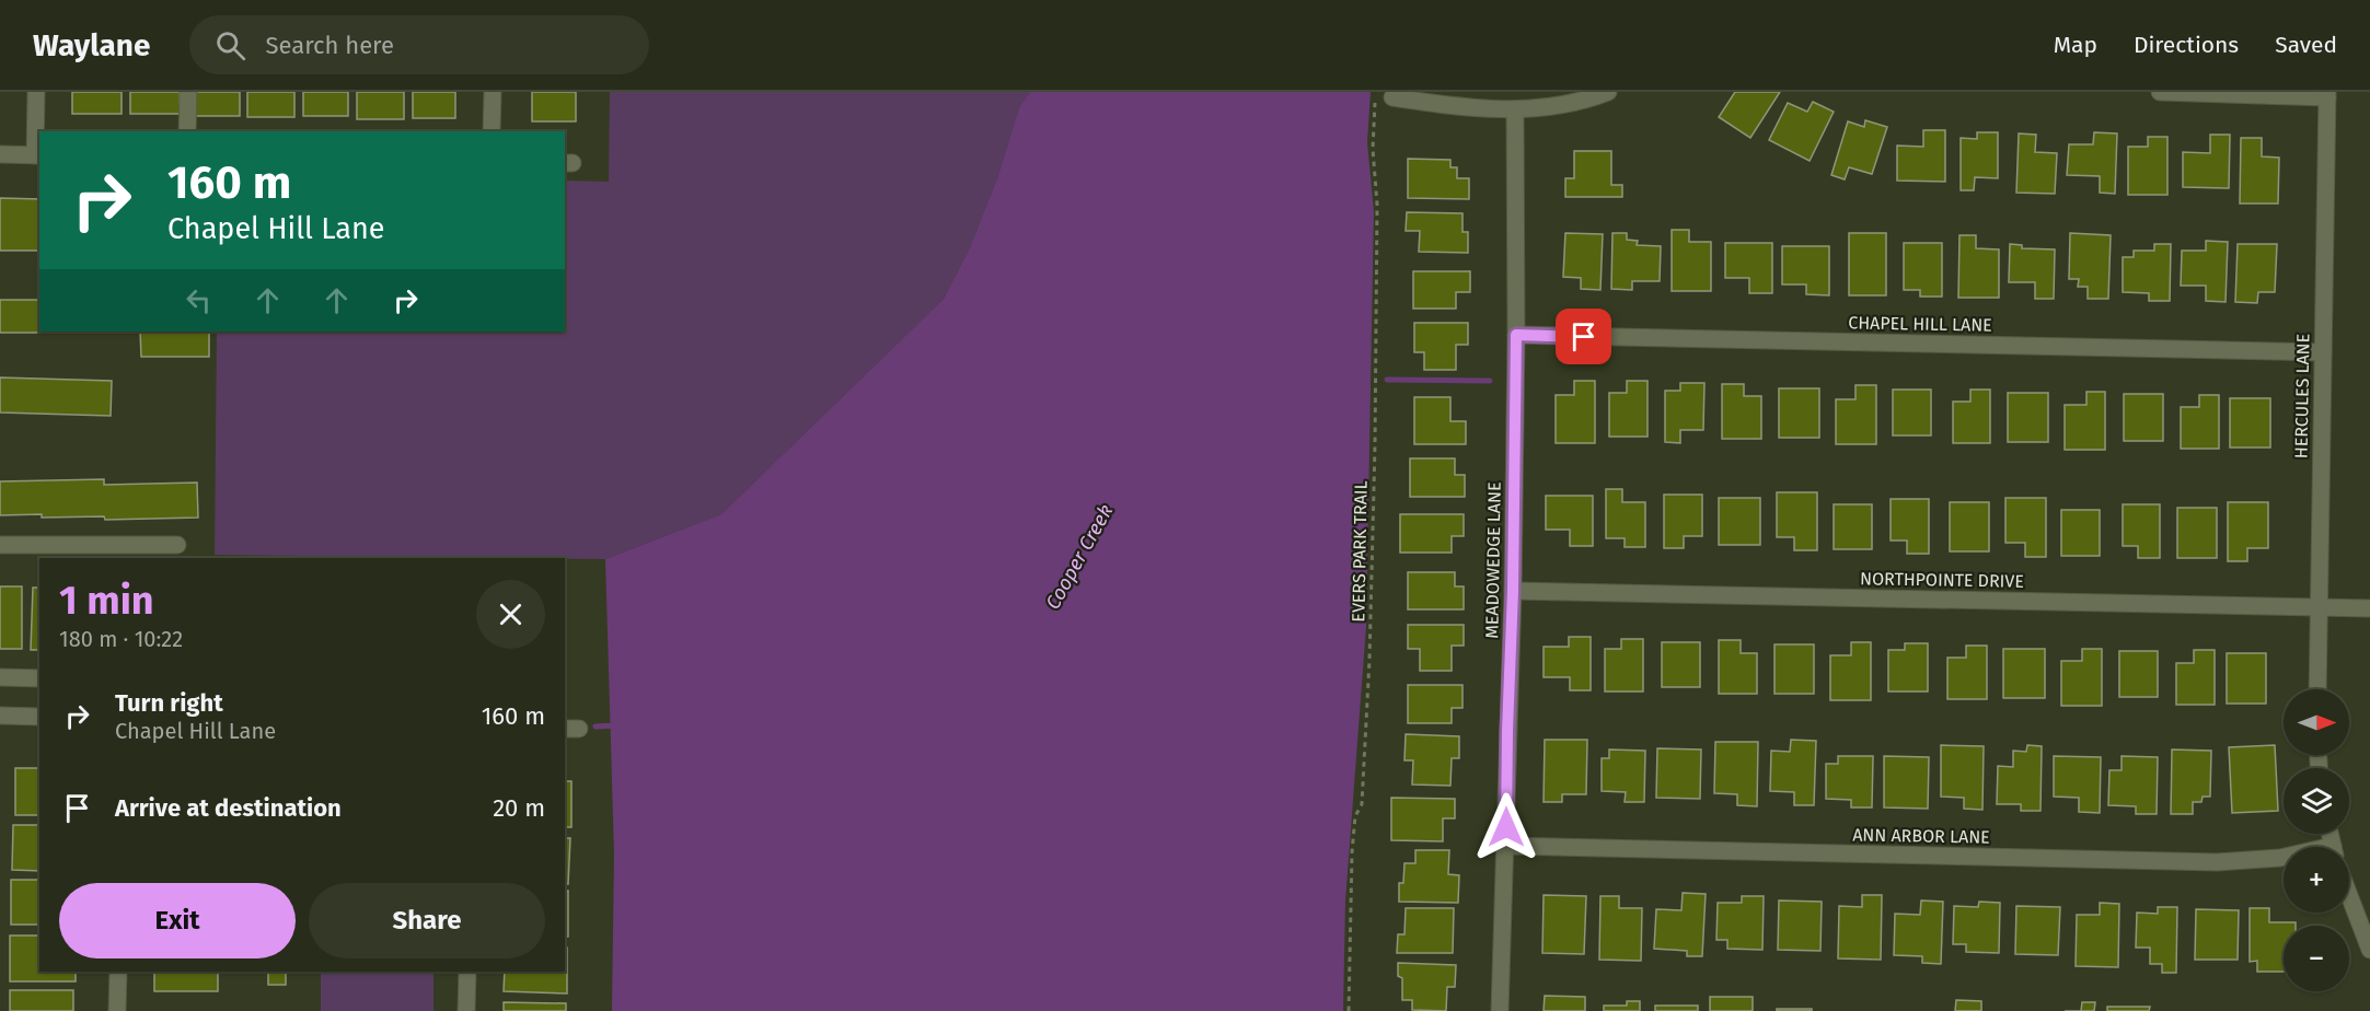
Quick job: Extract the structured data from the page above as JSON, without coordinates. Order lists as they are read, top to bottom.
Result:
{
  "streets": {
    "street": [
      "CHAPEL HILL LANE",
      "HERCULES LANE",
      "MEADOWEDGE LANE",
      "NORTHPOINTE DRIVE",
      "ANN ARBOR LANE"
    ],
    "path": ["EVERS PARK TRAIL"]
  },
  "crossings": [
    ["CHAPEL HILL LANE", "HERCULES LANE"],
    ["CHAPEL HILL LANE", "MEADOWEDGE LANE"],
    ["HERCULES LANE", "NORTHPOINTE DRIVE"],
    ["MEADOWEDGE LANE", "NORTHPOINTE DRIVE"],
    ["MEADOWEDGE LANE", "ANN ARBOR LANE"]
  ],
  "water": ["Cooper Creek"],
  "north": "right",
  "page": {
    "header": "Waylane",
    "search": "Search here",
    "nav": ["Map", "Directions", "Saved"],
    "turn": ["160 m", "Chapel Hill Lane"],
    "heading": ["1 min", "180 m · 10:22"],
    "list": [
      {
        "name": "Turn right",
        "note": "Chapel Hill Lane",
        "value": "160 m"
      },
      {
        "name": "Arrive at destination",
        "value": "20 m"
      }
    ],
    "map_buttons": ["+", "−"],
    "buttons": ["Exit", "Share"]
  }
}
